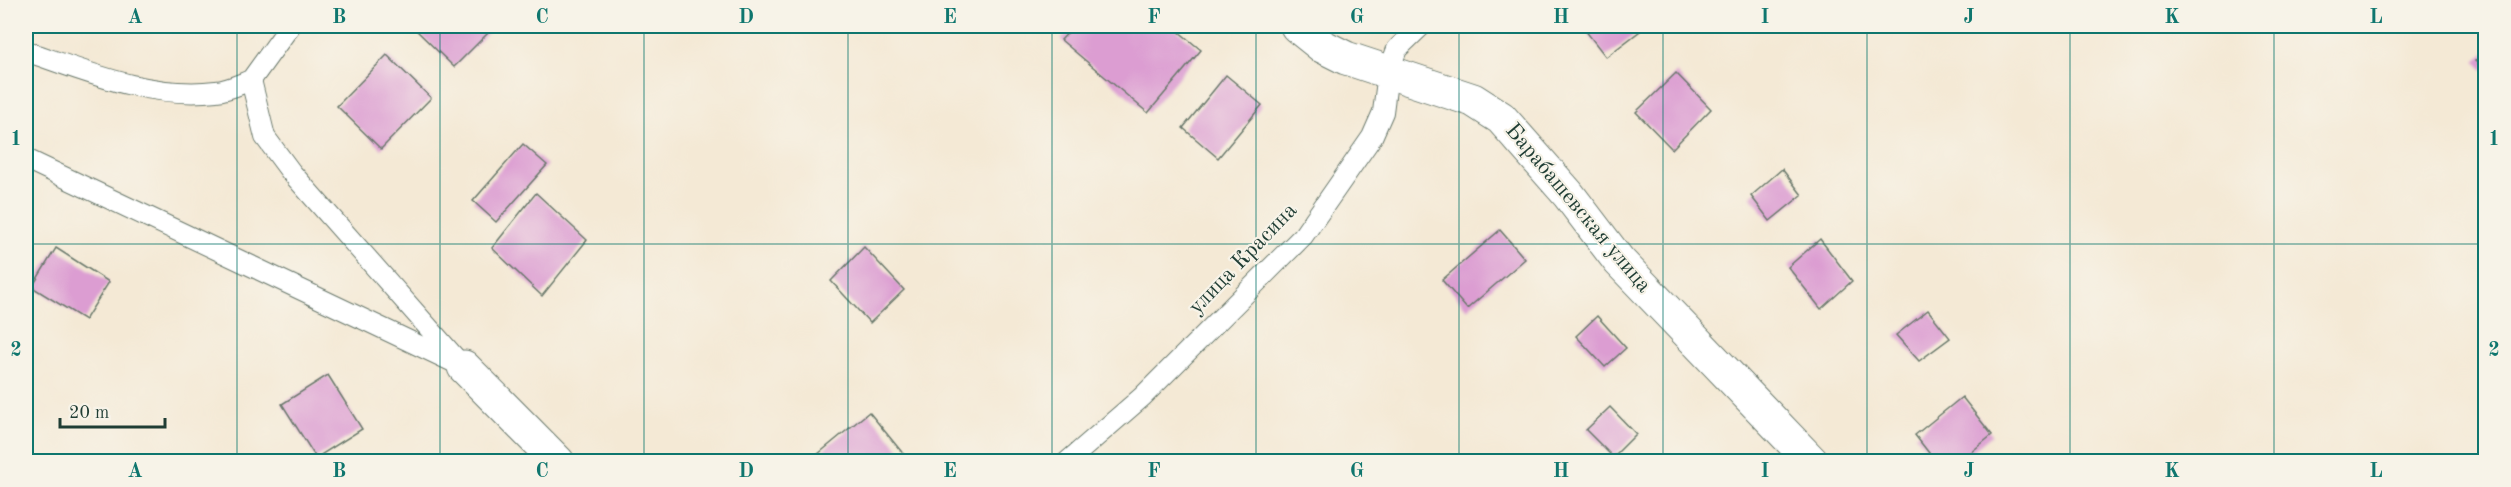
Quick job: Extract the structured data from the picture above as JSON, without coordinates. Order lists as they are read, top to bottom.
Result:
{
  "streets": {
    "street": ["Барабашевская улица"],
    "lane": ["улица Красина"]
  },
  "crossings": [
    ["Барабашевская улица", "улица Красина"]
  ],
  "scale_bar": "20 m",
  "grid": {
    "columns": [
      "A",
      "B",
      "C",
      "D",
      "E",
      "F",
      "G",
      "H",
      "I",
      "J",
      "K",
      "L"
    ],
    "rows": ["1", "2"]
  }
}
